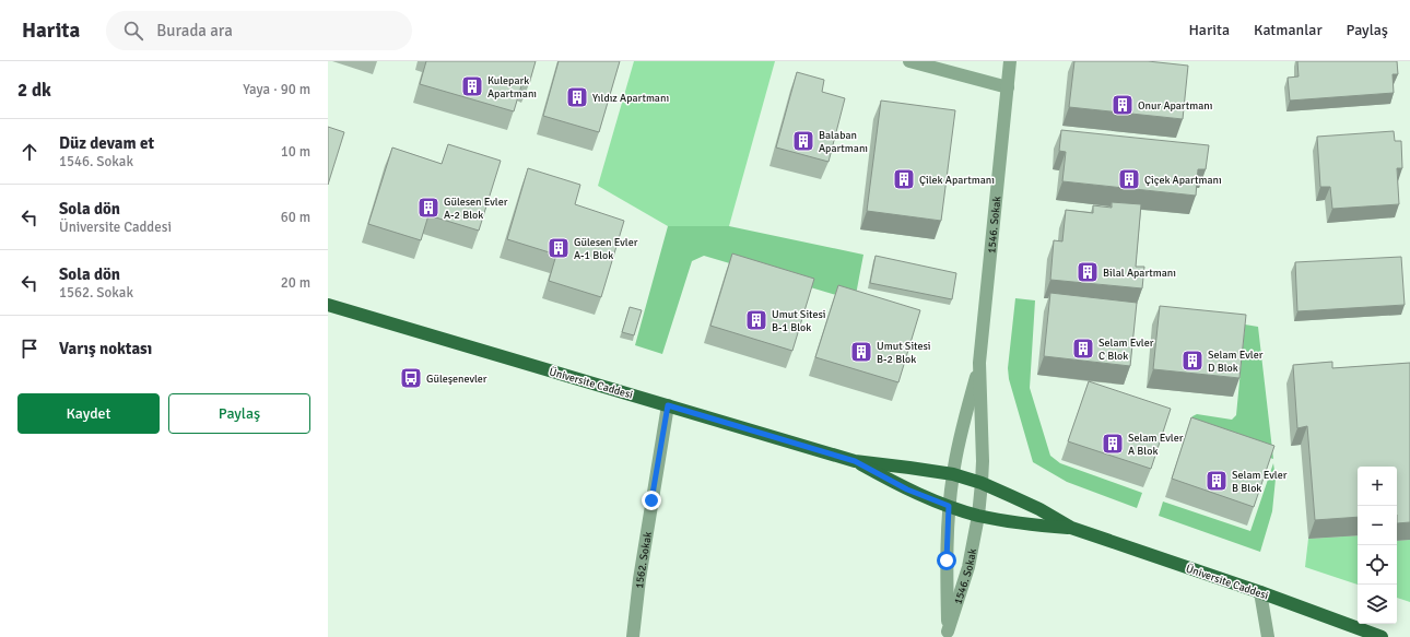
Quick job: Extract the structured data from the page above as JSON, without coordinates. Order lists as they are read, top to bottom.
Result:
{
  "streets": {
    "main road": ["Üniversite Caddesi"],
    "street": ["1546. Sokak", "1562. Sokak"]
  },
  "crossings": [
    ["1546. Sokak", "Üniversite Caddesi"],
    ["Üniversite Caddesi", "1562. Sokak"]
  ],
  "places": {
    "building": [
      "Kulepark Apartmanı",
      "Yıldız Apartmanı",
      "Onur Apartmanı",
      "Balaban Apartmanı",
      "Çilek Apartmanı",
      "Çiçek Apartmanı",
      "Gülesen Evler A-2 Blok",
      "Gülesen Evler A-1 Blok",
      "Bilal Apartmanı",
      "Umut Sitesi B-1 Blok",
      "Selam Evler C Blok",
      "Umut Sitesi B-2 Blok",
      "Selam Evler D Blok",
      "Selam Evler A Blok",
      "Selam Evler B Blok"
    ],
    "bus stop": ["Güleşenevler"]
  },
  "page": {
    "header": "Harita",
    "search": "Burada ara",
    "nav": ["Harita", "Katmanlar", "Paylaş"],
    "heading": ["2 dk", "Yaya · 90 m"],
    "list": [
      ["Düz devam et", "1546. Sokak", "10 m"],
      ["Sola dön", "Üniversite Caddesi", "60 m"],
      ["Sola dön", "1562. Sokak", "20 m"],
      "Varış noktası"
    ],
    "buttons": ["Kaydet", "Paylaş"],
    "map_buttons": ["+", "−"]
  }
}
